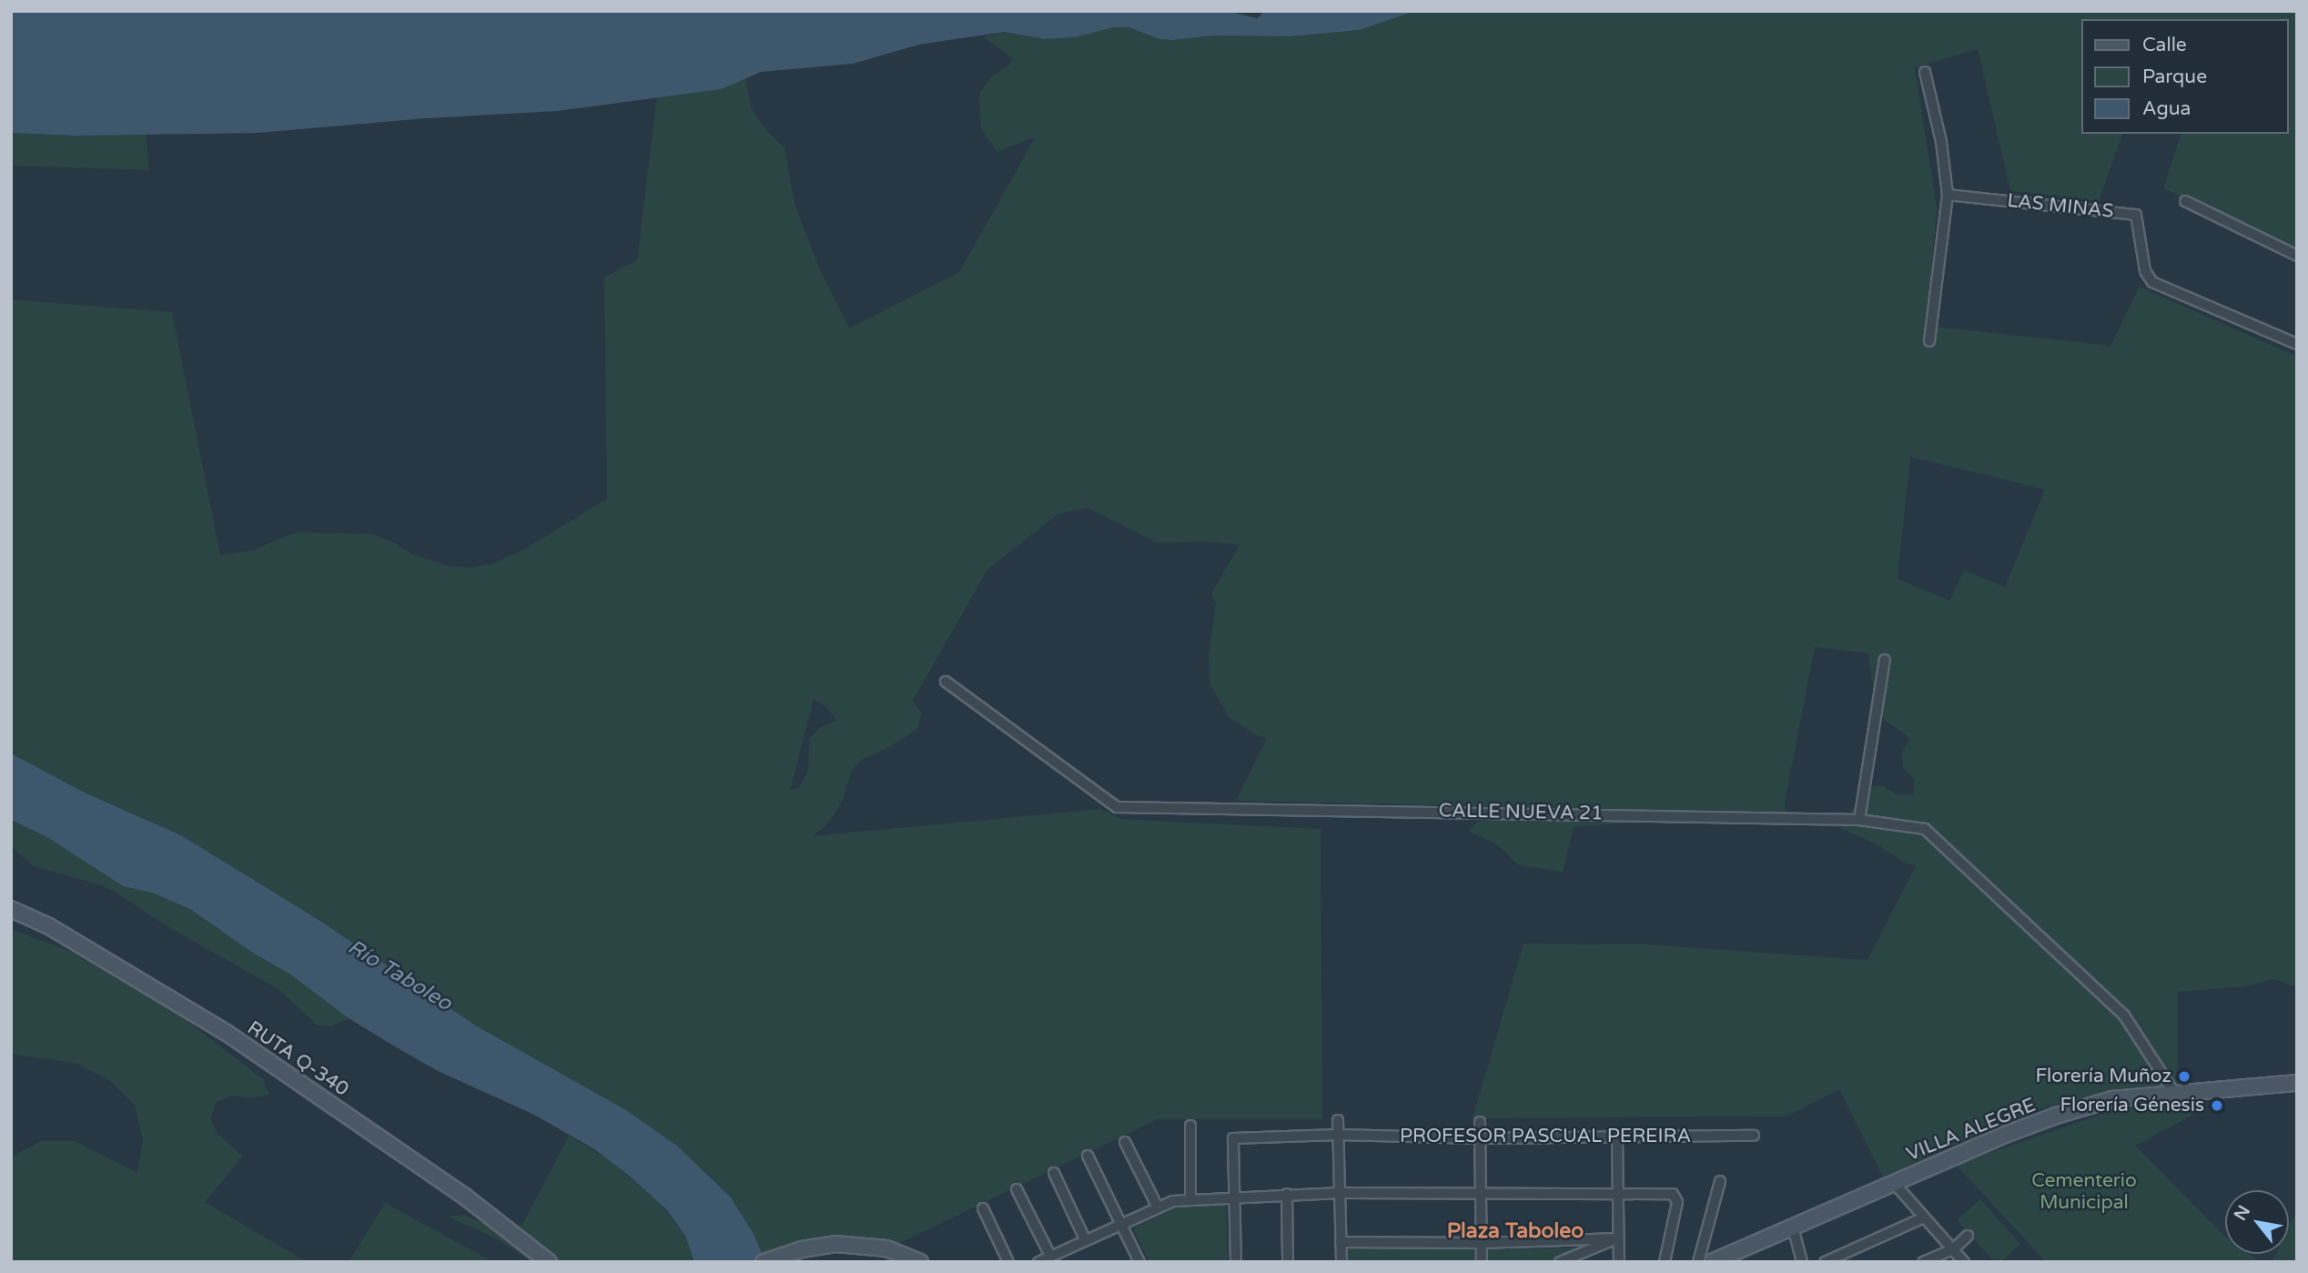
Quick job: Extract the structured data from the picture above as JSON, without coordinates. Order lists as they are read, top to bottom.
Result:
{
  "streets": {
    "street": [
      "LAS MINAS",
      "CALLE NUEVA 21",
      "RUTA Q-340",
      "VILLA ALEGRE",
      "PROFESOR PASCUAL PEREIRA"
    ]
  },
  "crossings": [
    ["CALLE NUEVA 21", "VILLA ALEGRE"]
  ],
  "districts": ["Plaza Taboleo"],
  "water": ["Río Taboleo"],
  "parks": ["Cementerio Municipal"],
  "places": ["Florería Muñoz", "Florería Génesis"],
  "legend": ["Calle", "Parque", "Agua"],
  "north": "top left"
}
